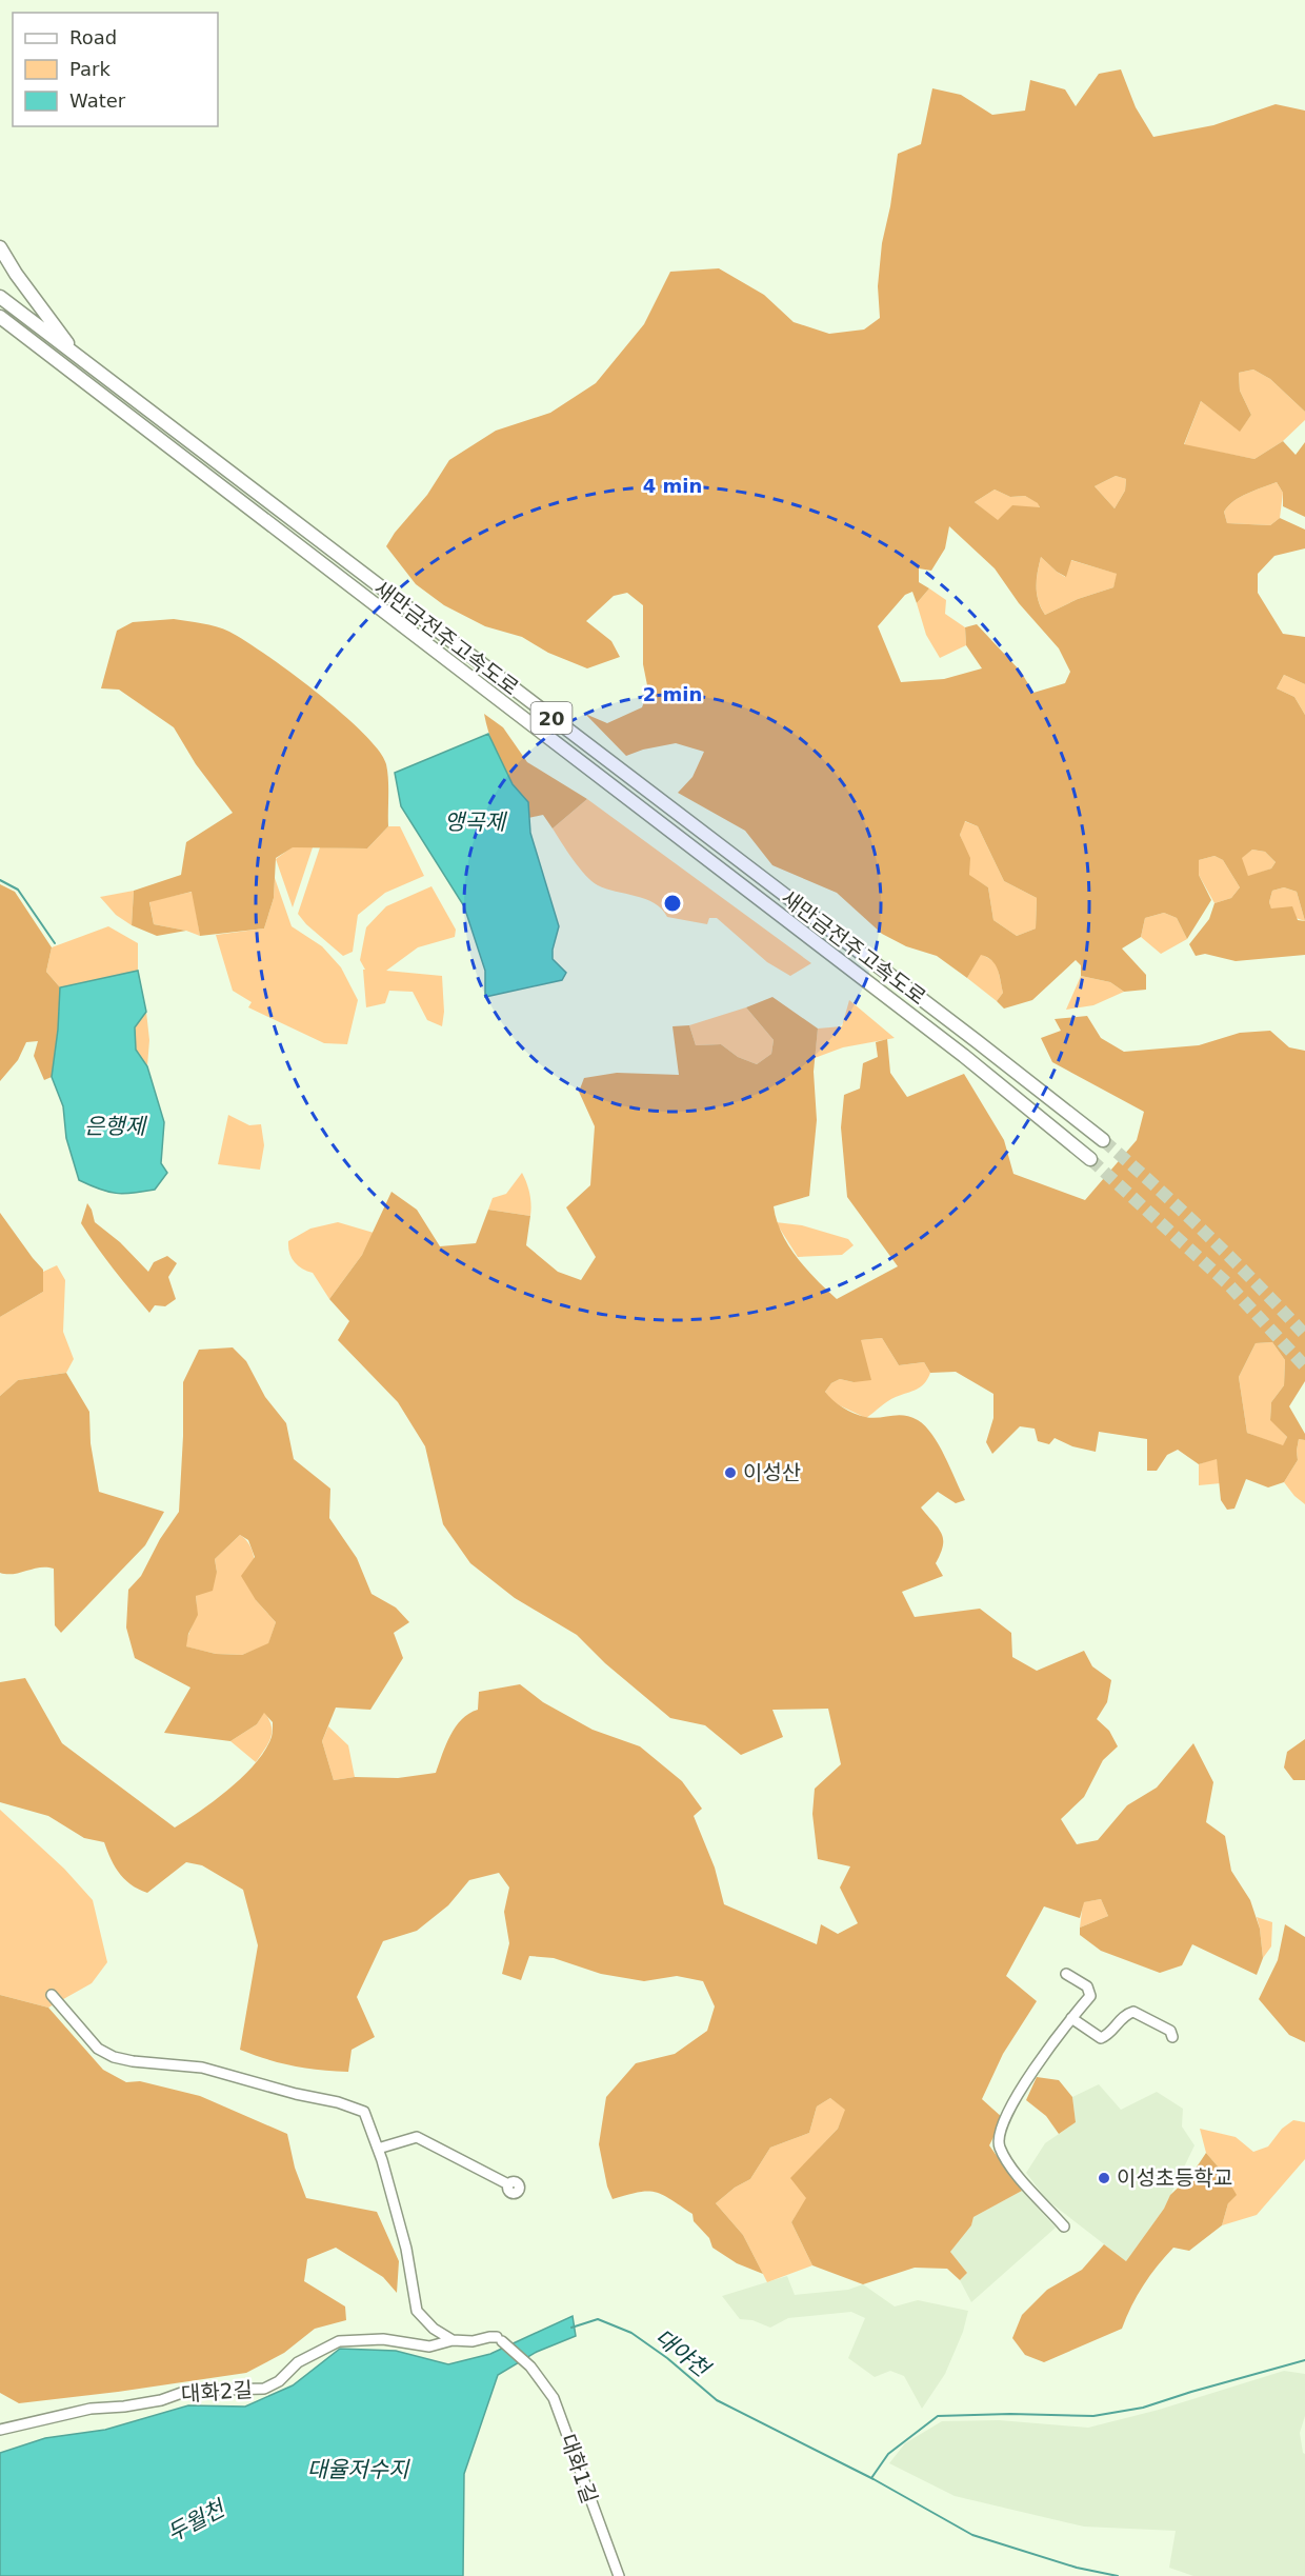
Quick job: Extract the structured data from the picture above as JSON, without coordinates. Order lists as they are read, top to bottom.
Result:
{
  "streets": {
    "highway": ["새만금전주고속도로", "20"],
    "street": ["대화2길", "대화1길"]
  },
  "crossings": [
    ["대화2길", "대화1길"]
  ],
  "water": [
    "앵곡제",
    "은행제",
    "대야천",
    "대율저수지",
    "두월천"
  ],
  "places": ["이성산", "이성초등학교"],
  "legend": ["Road", "Park", "Water"],
  "rings": ["4 min", "2 min"]
}
